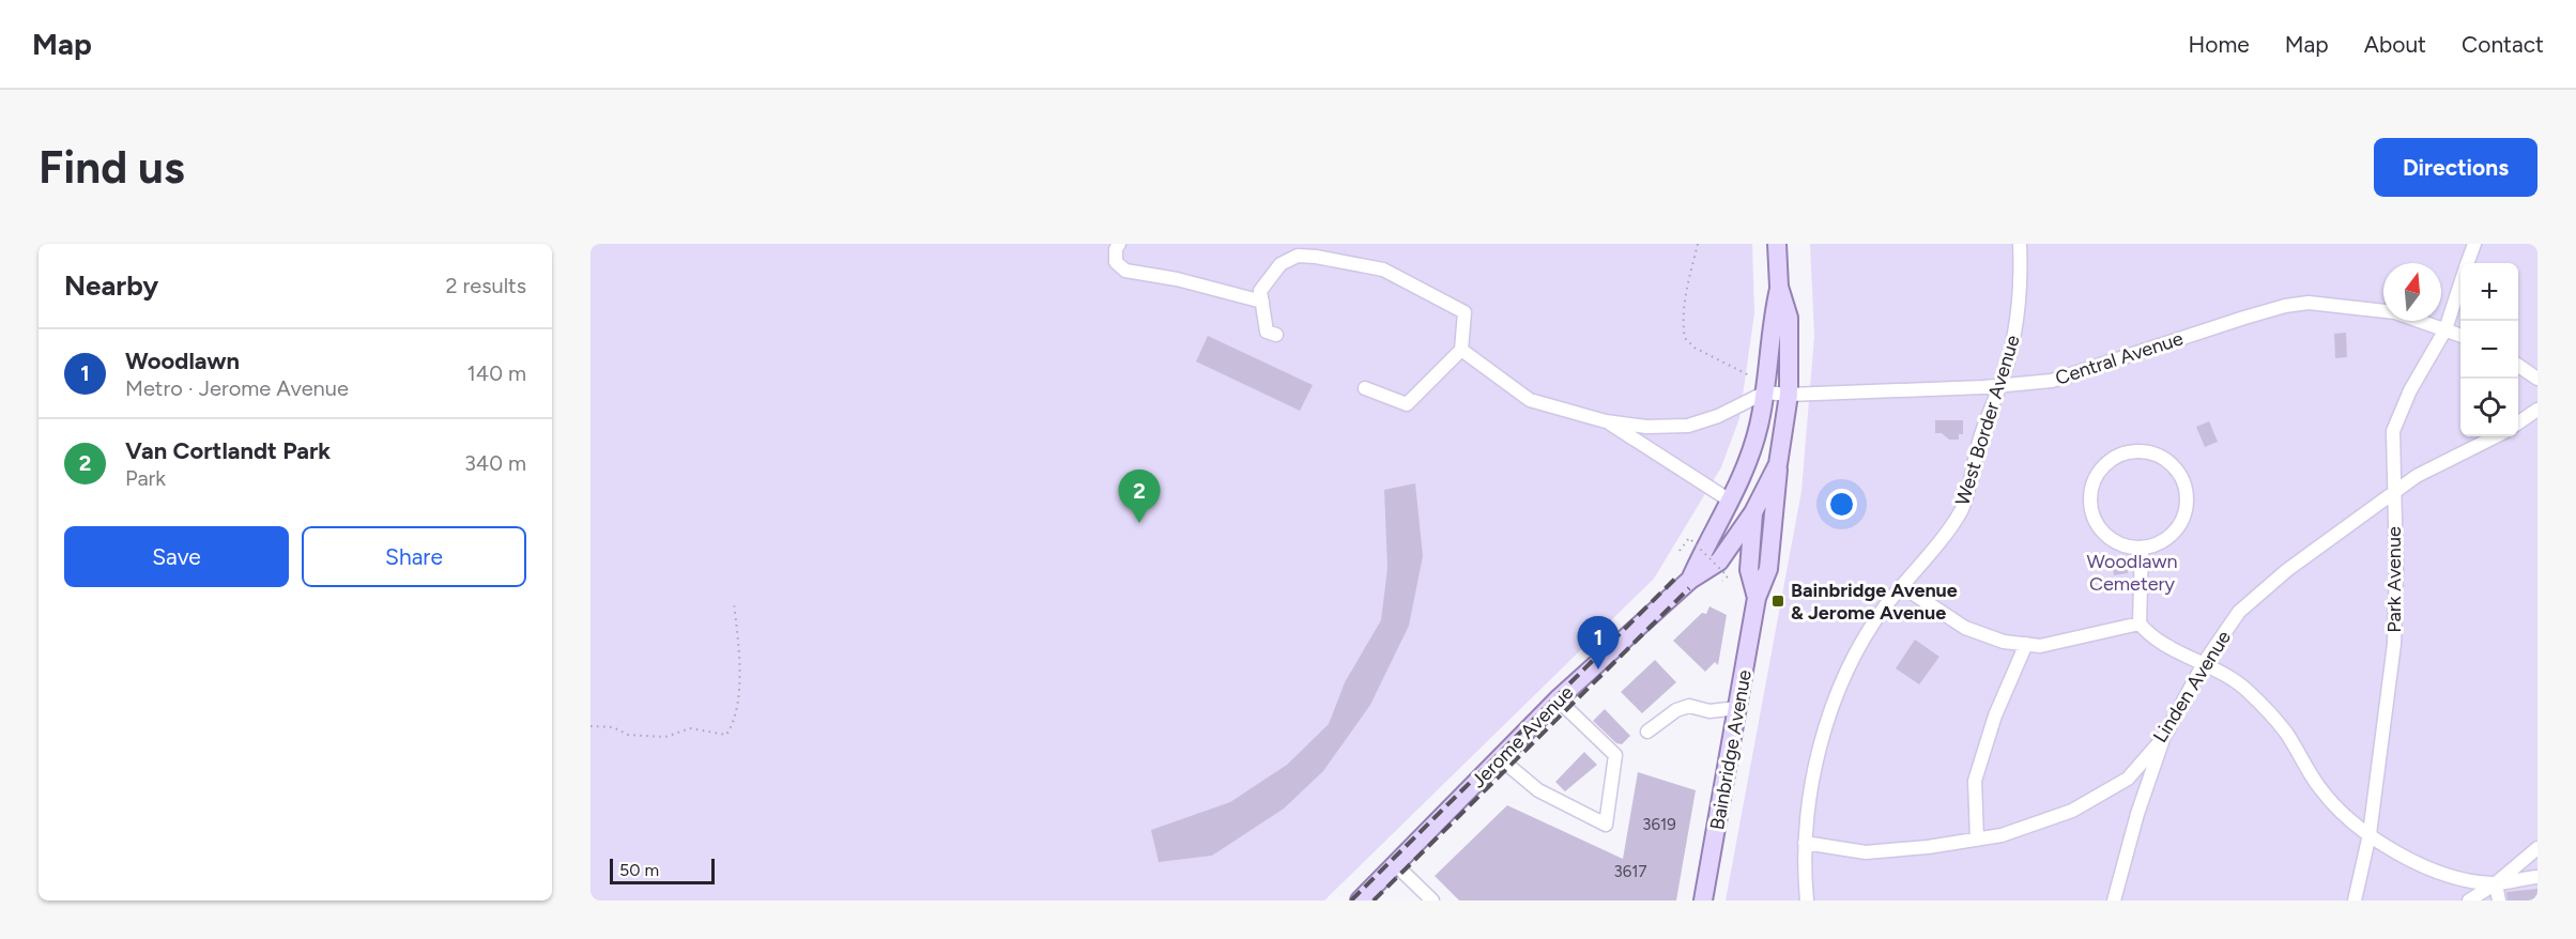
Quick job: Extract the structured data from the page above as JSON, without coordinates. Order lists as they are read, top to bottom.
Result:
{
  "streets": {
    "main road": ["Jerome Avenue", "Bainbridge Avenue"],
    "street": [
      "Central Avenue",
      "West Border Avenue",
      "Park Avenue",
      "Linden Avenue"
    ]
  },
  "crossings": [
    ["Central Avenue", "West Border Avenue"],
    ["Central Avenue", "Park Avenue"],
    ["Central Avenue", "Jerome Avenue"],
    ["West Border Avenue", "Linden Avenue"],
    ["Park Avenue", "Linden Avenue"],
    ["Jerome Avenue", "Bainbridge Avenue"]
  ],
  "parks": ["Woodlawn Cemetery"],
  "places": {
    "transit": ["Bainbridge Avenue & Jerome Avenue"]
  },
  "house_numbers": ["3619", "3617"],
  "scale_bar": "50 m",
  "north": "top",
  "page": {
    "header": "Map",
    "nav": [
      "Home",
      "Map",
      "About",
      "Contact"
    ],
    "buttons": [
      "Directions",
      ["Save", "Share"]
    ],
    "title": "Find us",
    "heading": ["Nearby", "2 results"],
    "map_buttons": ["+", "−"],
    "list": [
      {
        "mark": "1",
        "name": "Woodlawn",
        "note": "Metro · Jerome Avenue",
        "value": "140 m"
      },
      {
        "mark": "2",
        "name": "Van Cortlandt Park",
        "note": "Park",
        "value": "340 m"
      }
    ],
    "pins": ["2", "1"],
    "scale": "50 m"
  }
}
